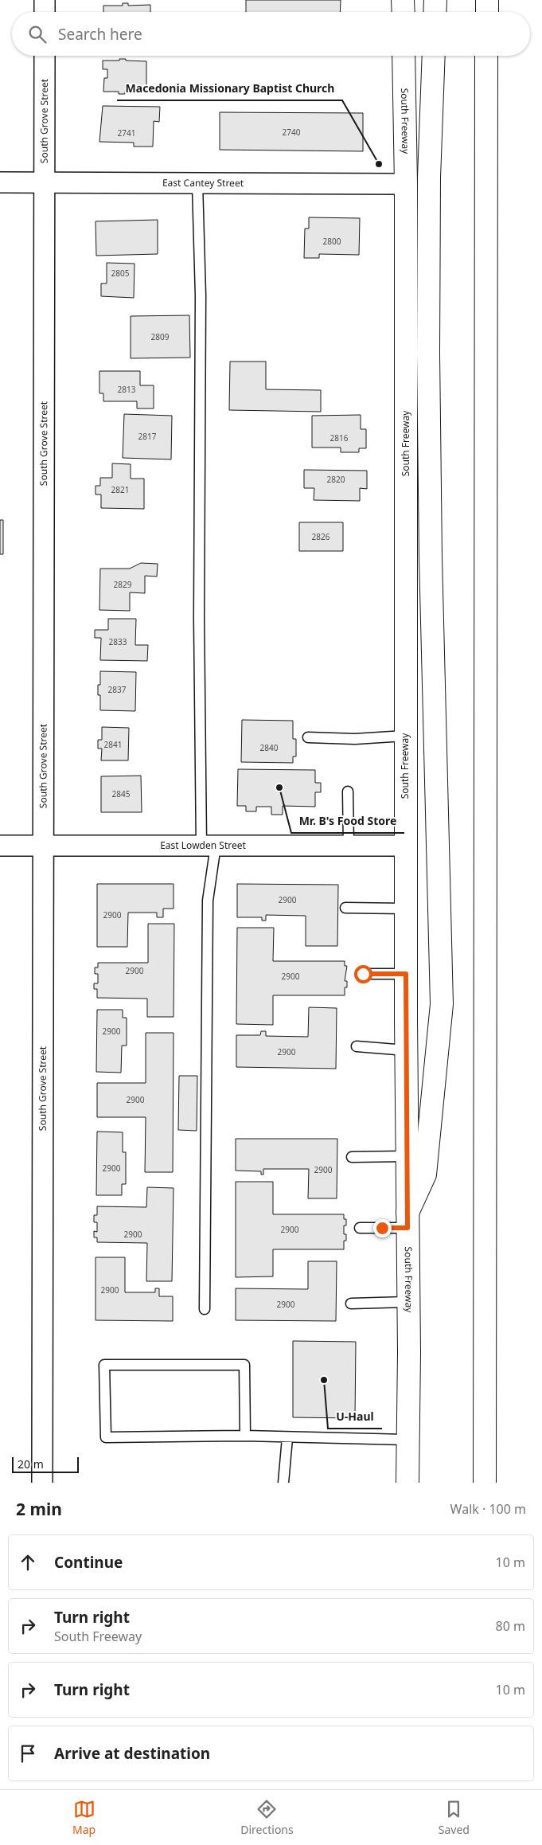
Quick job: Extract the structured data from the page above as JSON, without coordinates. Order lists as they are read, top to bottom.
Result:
{
  "streets": {
    "main road": ["South Freeway"],
    "street": ["South Grove Street", "East Cantey Street", "East Lowden Street"]
  },
  "crossings": [
    ["South Grove Street", "East Cantey Street"],
    ["South Grove Street", "East Lowden Street"],
    ["South Freeway", "East Cantey Street"],
    ["South Freeway", "East Lowden Street"]
  ],
  "places": ["Macedonia Missionary Baptist Church", "Mr. B's Food Store", "U-Haul"],
  "house_numbers": [
    "2740",
    "2741",
    "2800",
    "2805",
    "2809",
    "2813",
    "2817",
    "2816",
    "2820",
    "2821",
    "2826",
    "2829",
    "2833",
    "2837",
    "2841",
    "2840",
    "2845",
    "2900",
    "2900",
    "2900",
    "2900",
    "2900",
    "2900",
    "2900",
    "2900",
    "2900",
    "2900",
    "2900",
    "2900",
    "2900"
  ],
  "scale_bar": "20 m",
  "page": {
    "search": "Search here",
    "scale": "20 m",
    "heading": ["2 min", "Walk · 100 m"],
    "list": [
      ["Continue", "10 m"],
      ["Turn right", "South Freeway", "80 m"],
      ["Turn right", "10 m"],
      "Arrive at destination"
    ],
    "nav": ["Map", "Directions", "Saved"]
  }
}
